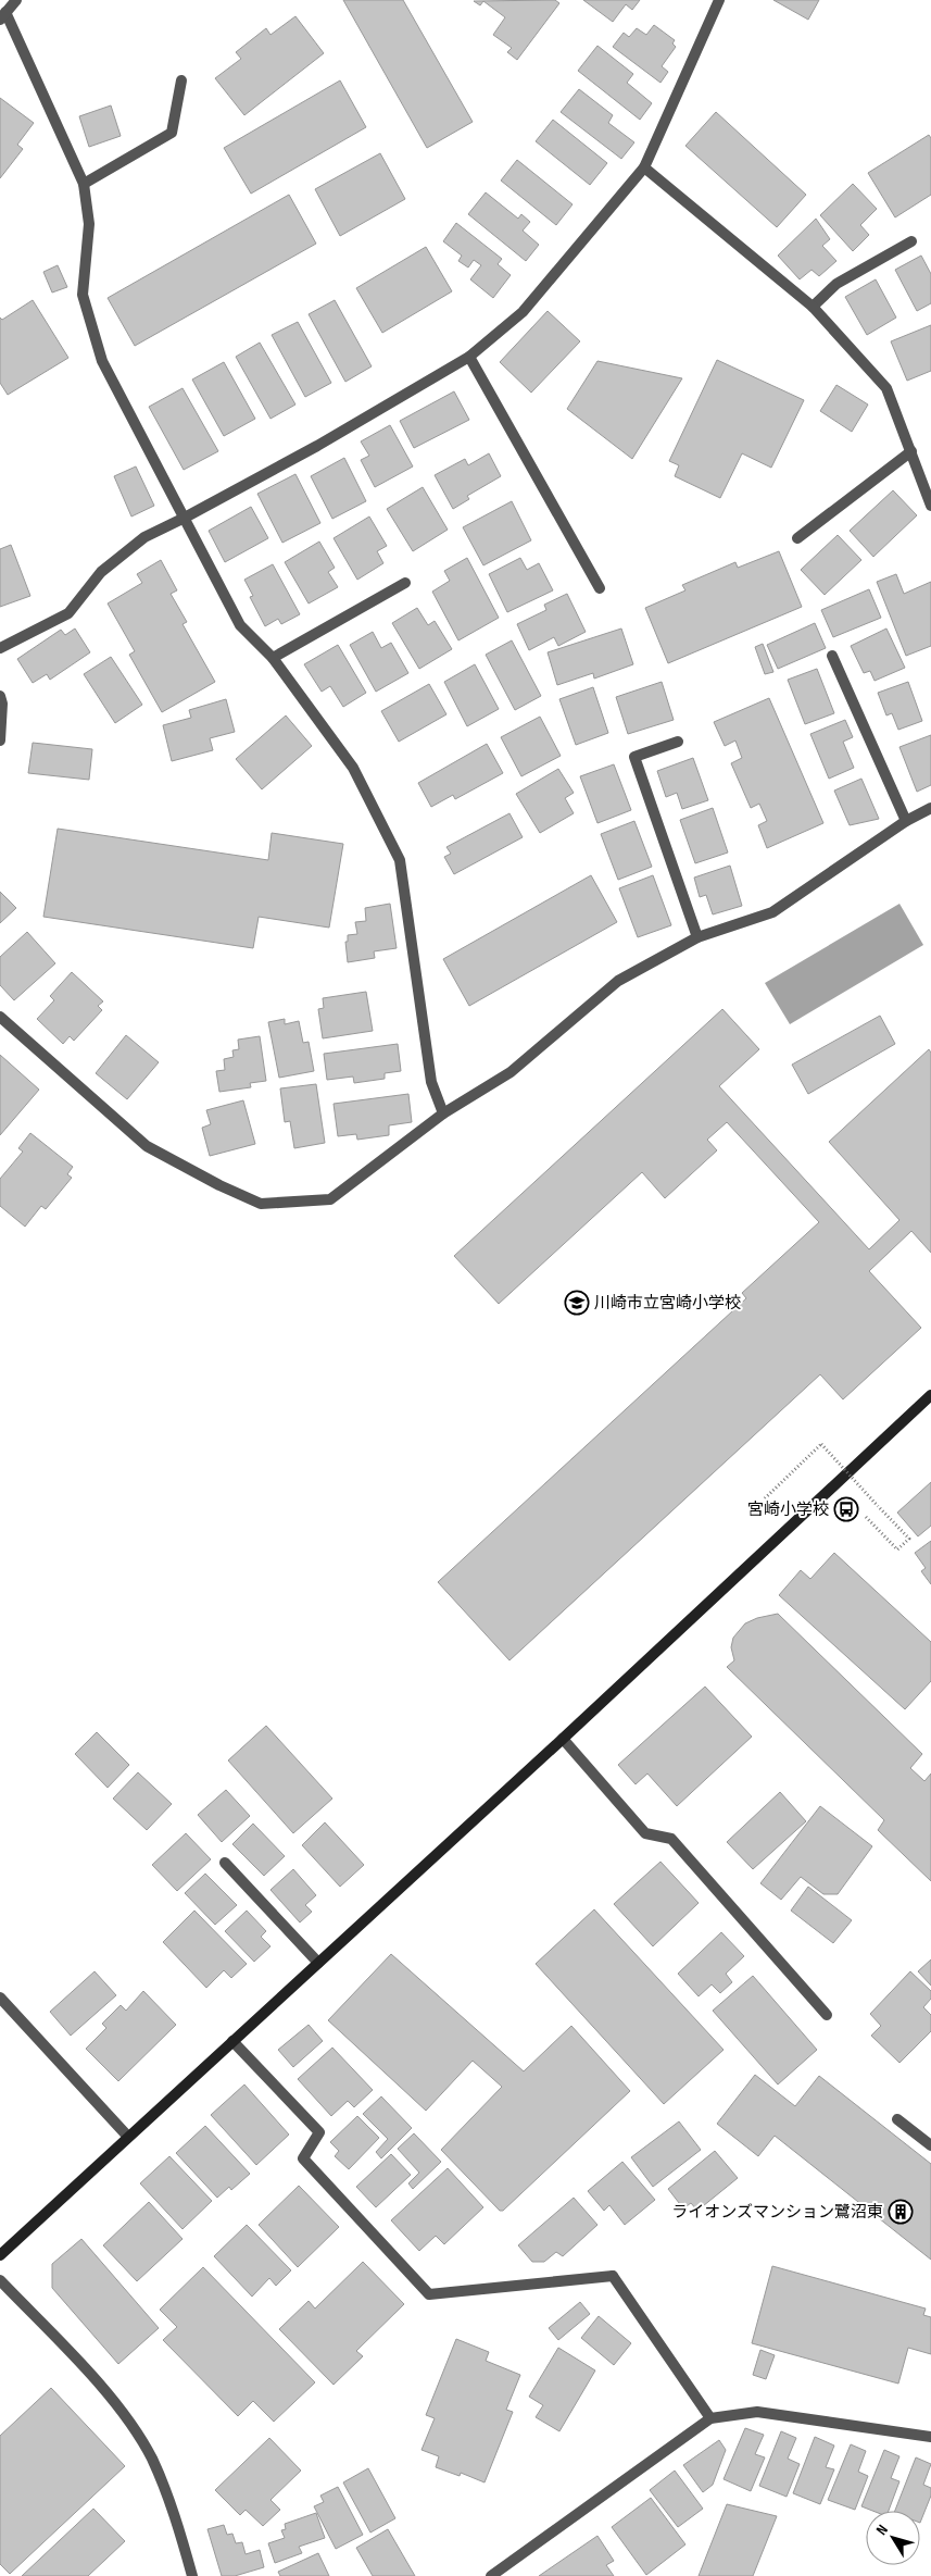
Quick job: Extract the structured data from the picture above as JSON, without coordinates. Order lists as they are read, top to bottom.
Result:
{
  "places": {
    "school or university": ["川崎市立宮崎小学校"],
    "bus stop": ["宮崎小学校"],
    "building": ["ライオンズマンション鷺沼東"]
  },
  "north": "top left"
}
